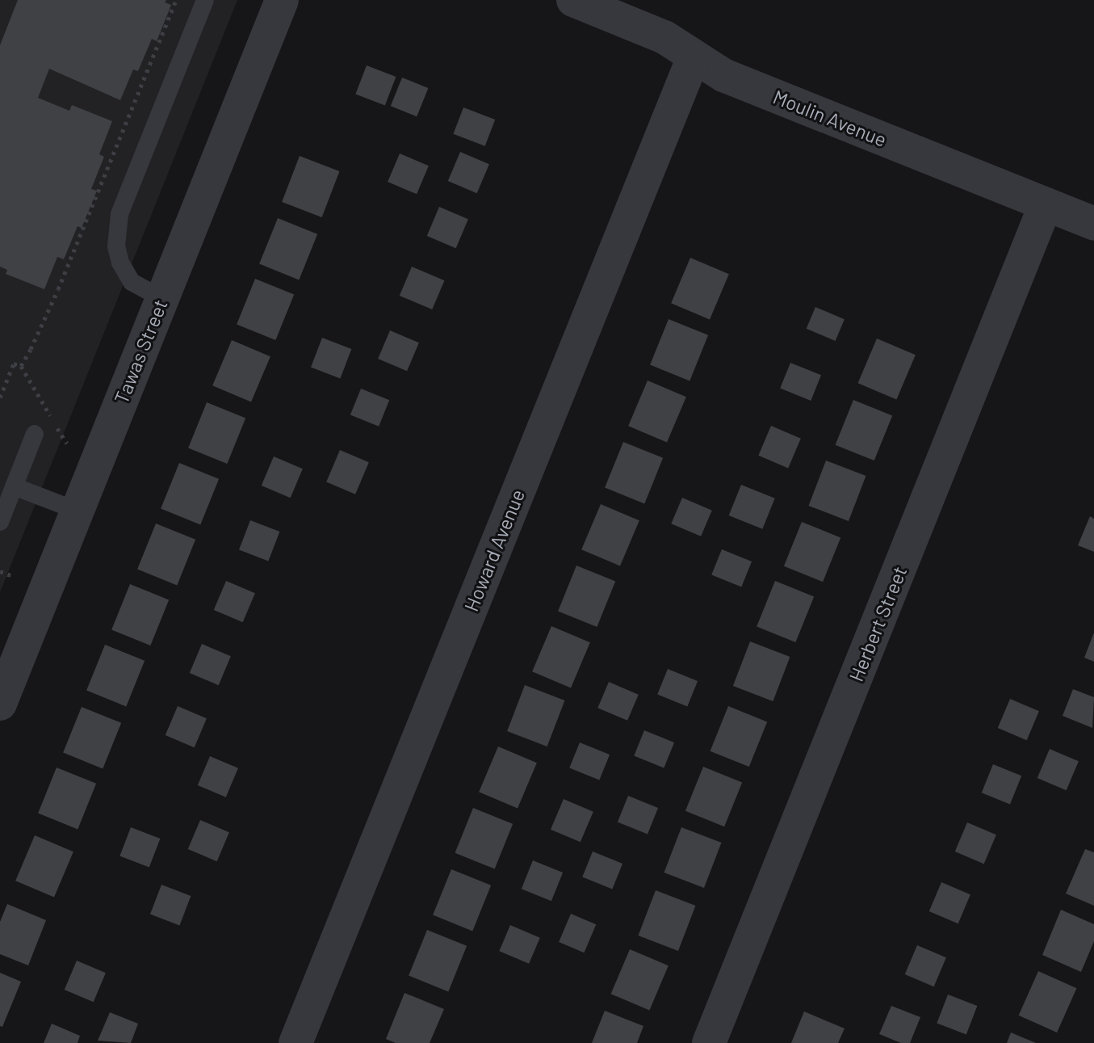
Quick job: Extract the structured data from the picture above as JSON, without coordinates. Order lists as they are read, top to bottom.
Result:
{
  "streets": {
    "street": [
      "Moulin Avenue",
      "Tawas Street",
      "Howard Avenue",
      "Herbert Street"
    ]
  },
  "crossings": [
    ["Moulin Avenue", "Howard Avenue"],
    ["Moulin Avenue", "Herbert Street"]
  ]
}
